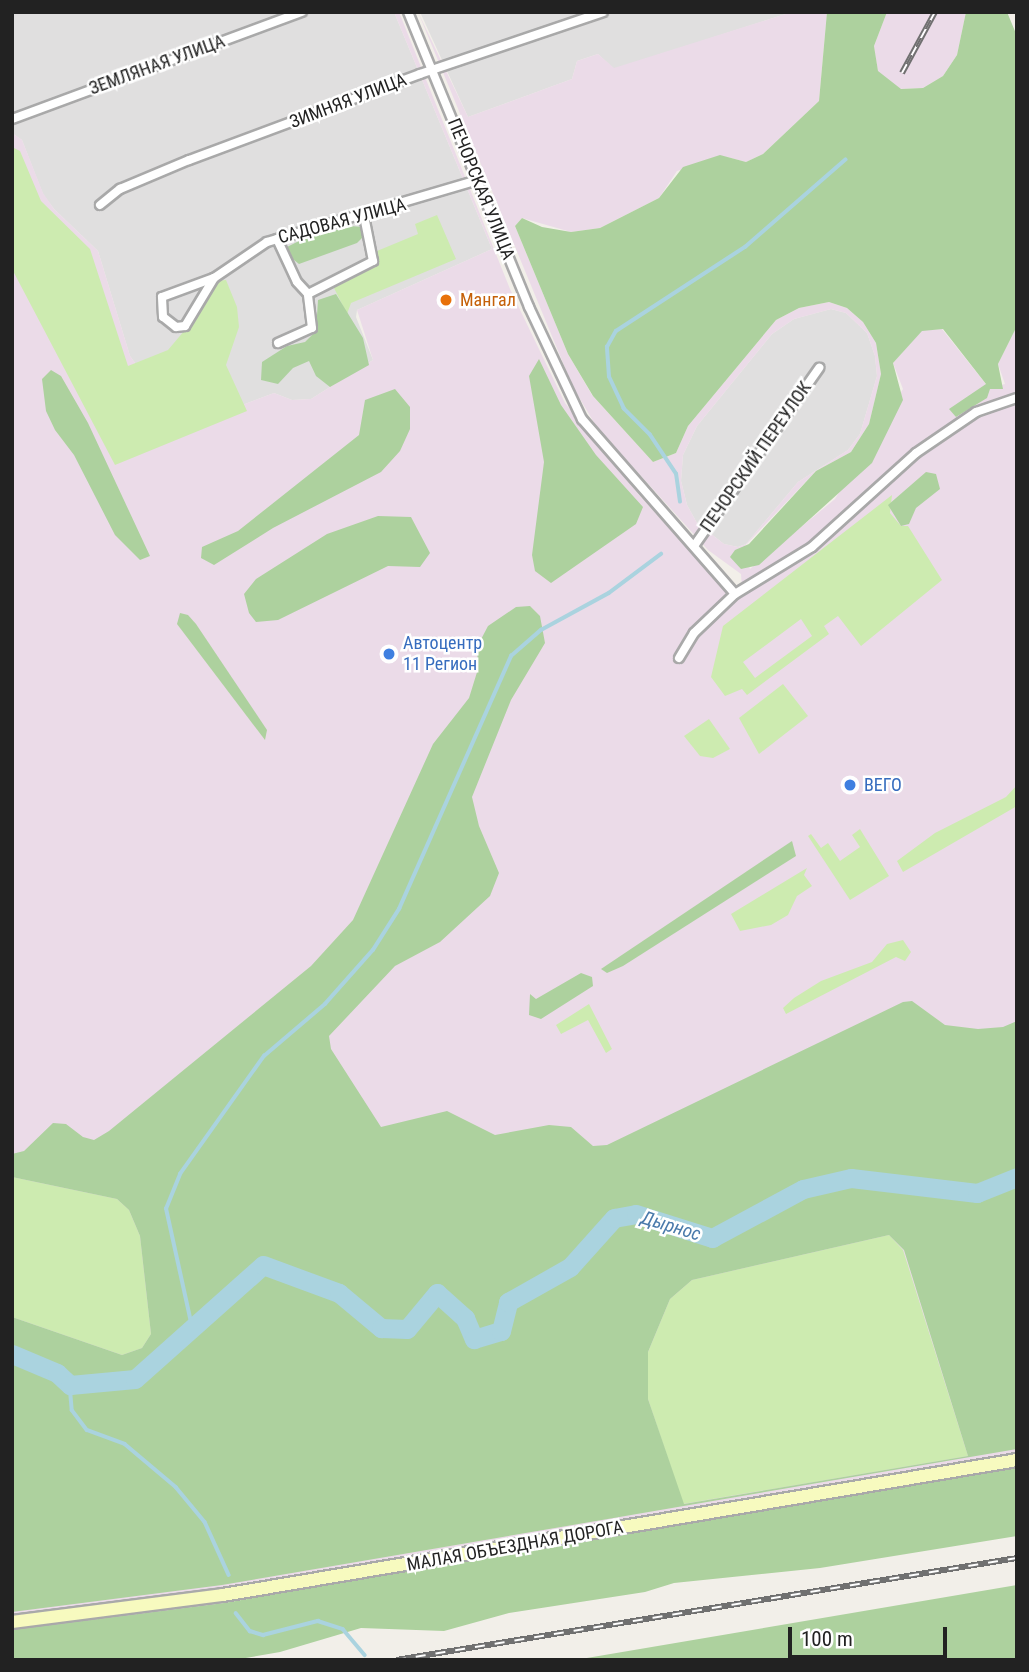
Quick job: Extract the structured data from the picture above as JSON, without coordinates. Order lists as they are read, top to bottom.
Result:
{
  "streets": {
    "street": [
      "ЗЕМЛЯНАЯ УЛИЦА",
      "ЗИМНЯЯ УЛИЦА",
      "ПЕЧОРСКАЯ УЛИЦА",
      "САДОВАЯ УЛИЦА",
      "ПЕЧОРСКИЙ ПЕРЕУЛОК",
      "МАЛАЯ ОБЪЕЗДНАЯ ДОРОГА"
    ]
  },
  "crossings": [
    ["ЗИМНЯЯ УЛИЦА", "ПЕЧОРСКАЯ УЛИЦА"],
    ["ПЕЧОРСКАЯ УЛИЦА", "САДОВАЯ УЛИЦА"],
    ["ПЕЧОРСКАЯ УЛИЦА", "ПЕЧОРСКИЙ ПЕРЕУЛОК"]
  ],
  "water": ["Дырнос"],
  "places": ["Мангал", "Автоцентр 11 Регион", "ВЕГО"],
  "scale_bar": "100 m"
}
